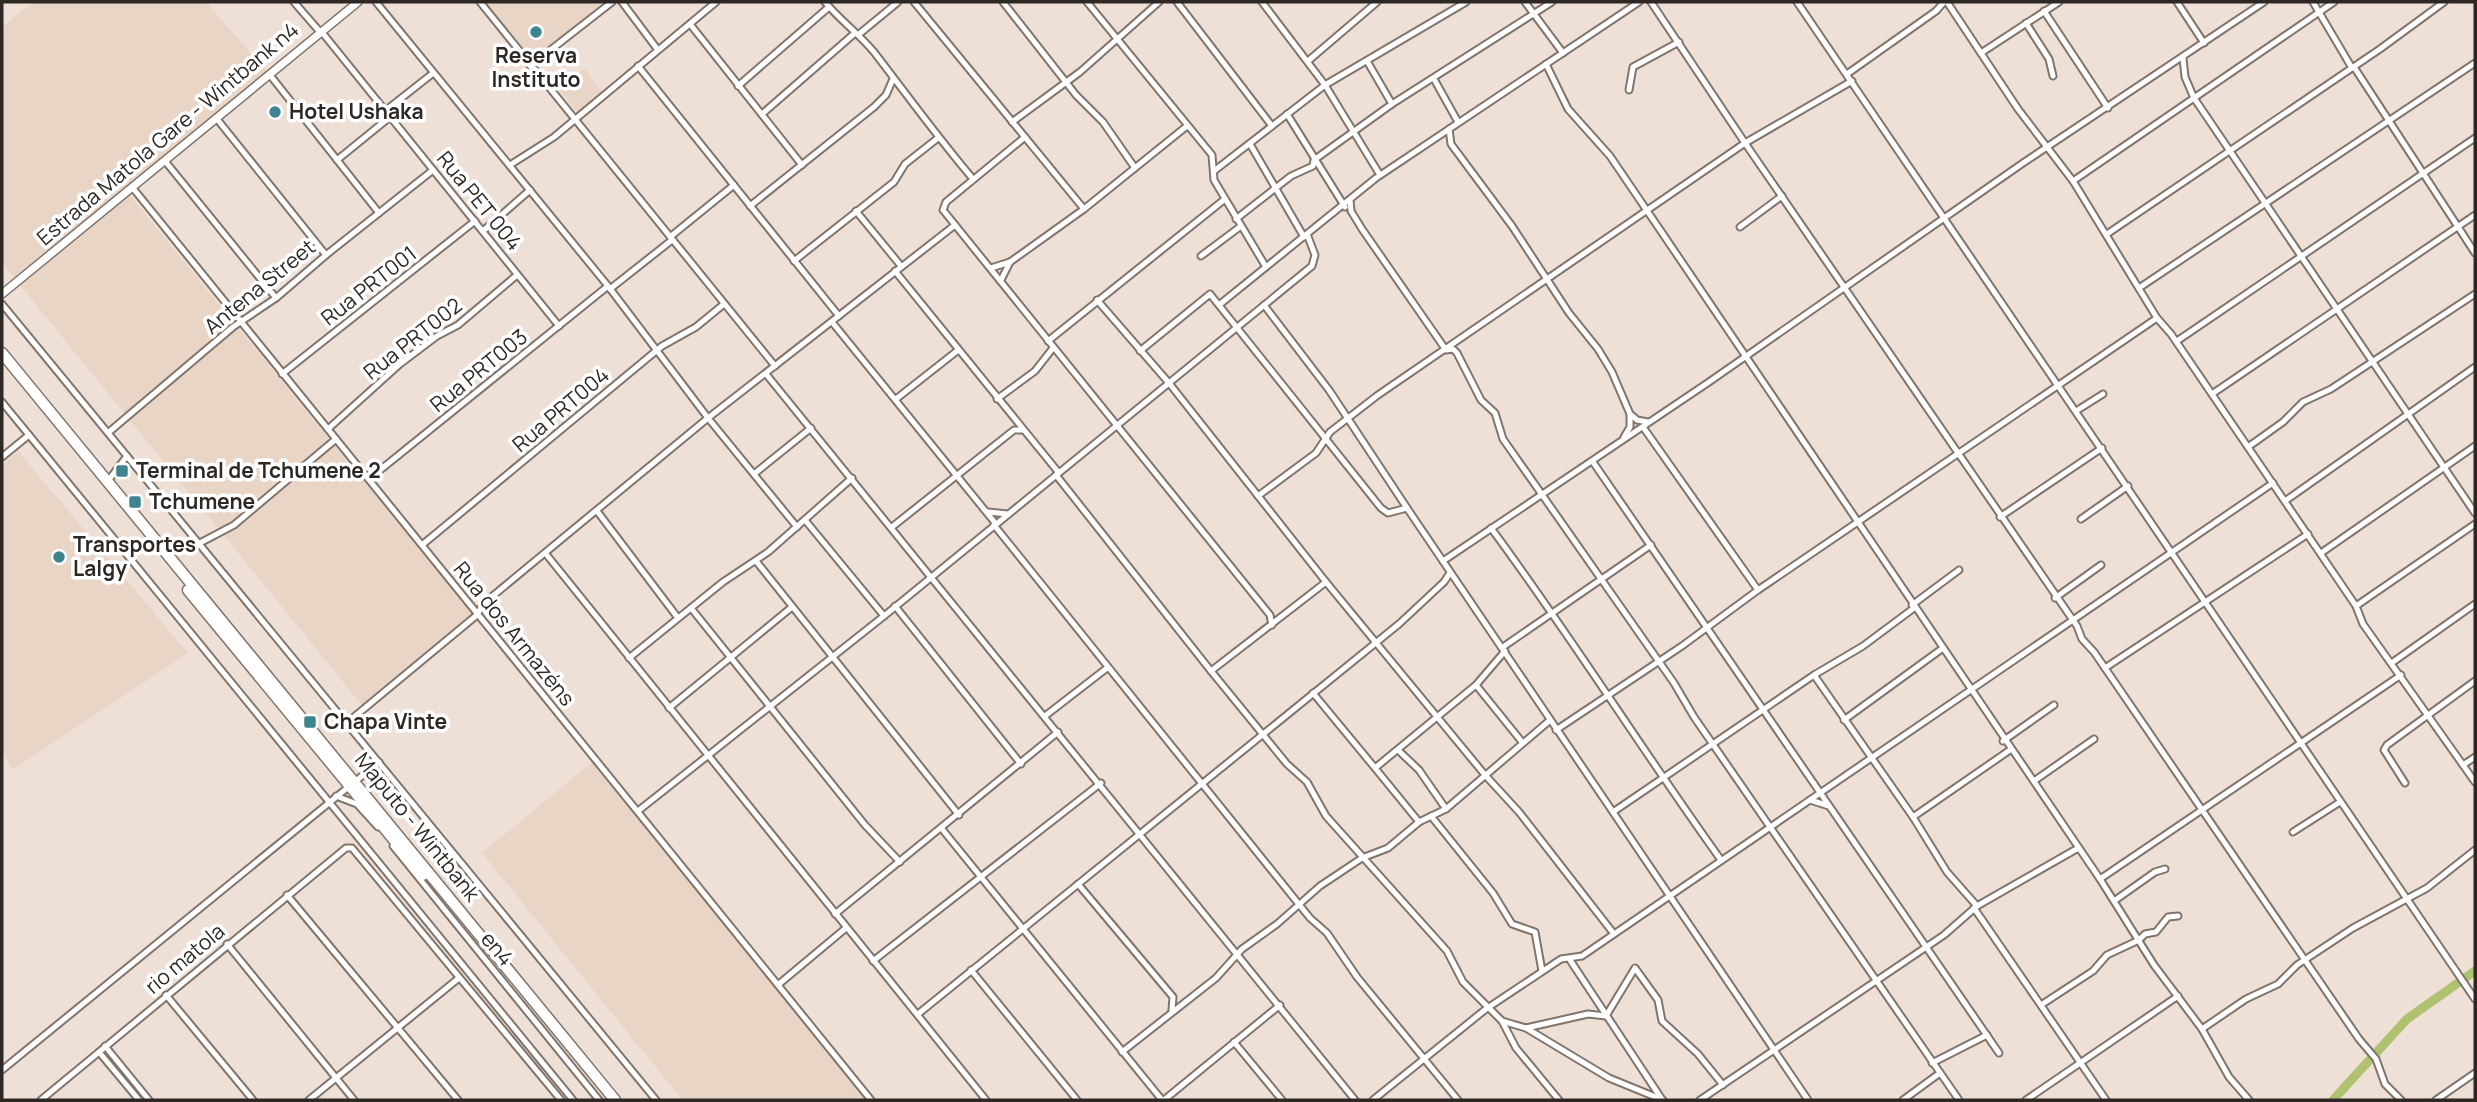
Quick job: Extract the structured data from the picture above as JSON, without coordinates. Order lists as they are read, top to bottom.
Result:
{
  "streets": {
    "highway": ["Maputo - Wintbank"],
    "street": [
      "Estrada Matola Gare - Wintbank n4",
      "Rua PET 004",
      "Rua PRT001",
      "Antena Street",
      "Rua PRT002",
      "Rua PRT003",
      "Rua PRT004",
      "Rua dos Armazéns",
      "en4",
      "rio matola"
    ]
  },
  "crossings": [
    ["Estrada Matola Gare - Wintbank n4", "Rua PET 004"],
    ["Estrada Matola Gare - Wintbank n4", "Rua dos Armazéns"],
    ["Rua PET 004", "Rua PRT001"],
    ["Rua PET 004", "Antena Street"],
    ["Rua PET 004", "Rua PRT002"],
    ["Rua PET 004", "Rua PRT003"],
    ["Rua PRT001", "Rua dos Armazéns"],
    ["Antena Street", "Rua dos Armazéns"],
    ["Rua PRT002", "Rua dos Armazéns"],
    ["Rua PRT003", "Rua dos Armazéns"],
    ["Rua PRT004", "Rua dos Armazéns"]
  ],
  "places": {
    "other": ["Reserva Instituto", "Hotel Ushaka", "Transportes Lalgy"],
    "transit": ["Terminal de Tchumene 2", "Tchumene", "Chapa Vinte"]
  }
}
